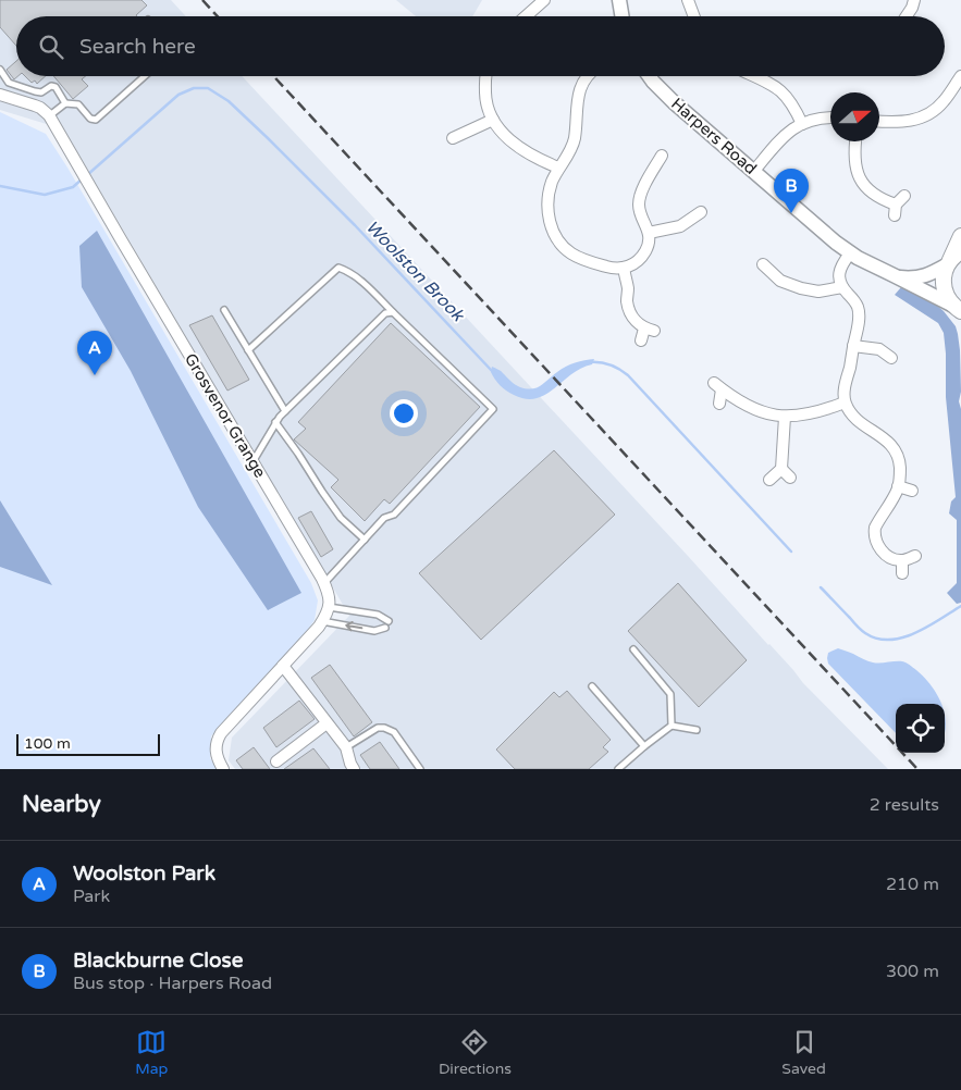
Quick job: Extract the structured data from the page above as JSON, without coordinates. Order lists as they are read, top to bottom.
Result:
{
  "streets": {
    "street": ["Harpers Road", "Grosvenor Grange"]
  },
  "water": ["Woolston Brook"],
  "scale_bar": "100 m",
  "north": "right",
  "page": {
    "search": "Search here",
    "pins": ["B", "A"],
    "scale": "100 m",
    "heading": ["Nearby", "2 results"],
    "list": [
      {
        "mark": "A",
        "name": "Woolston Park",
        "note": "Park",
        "value": "210 m"
      },
      {
        "mark": "B",
        "name": "Blackburne Close",
        "note": "Bus stop · Harpers Road",
        "value": "300 m"
      }
    ],
    "nav": ["Map", "Directions", "Saved"]
  }
}
